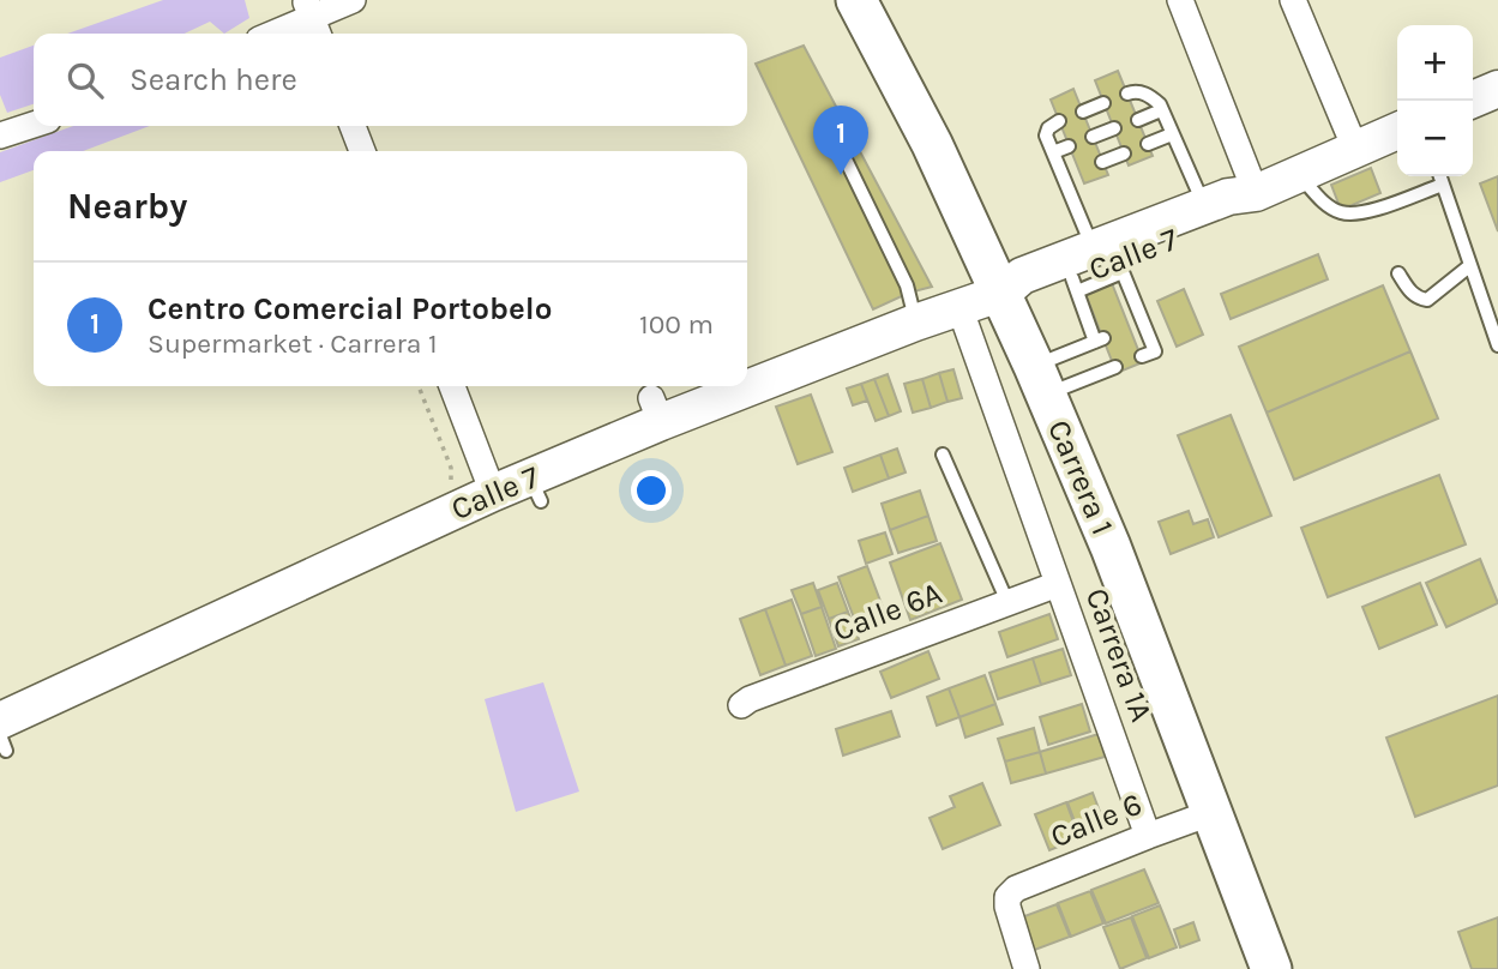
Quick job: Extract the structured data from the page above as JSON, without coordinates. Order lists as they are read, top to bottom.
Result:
{
  "streets": {
    "main road": ["Carrera 1"],
    "street": [
      "Calle 7",
      "Calle 6A",
      "Carrera 1A",
      "Calle 6"
    ]
  },
  "crossings": [
    ["Calle 7", "Carrera 1"],
    ["Calle 7", "Carrera 1A"],
    ["Carrera 1", "Calle 6"],
    ["Calle 6A", "Carrera 1A"],
    ["Carrera 1A", "Calle 6"]
  ],
  "page": {
    "map_buttons": ["+", "−"],
    "search": "Search here",
    "pins": "1",
    "heading": "Nearby",
    "list": [
      {
        "mark": "1",
        "name": "Centro Comercial Portobelo",
        "note": "Supermarket · Carrera 1",
        "value": "100 m"
      }
    ]
  }
}
